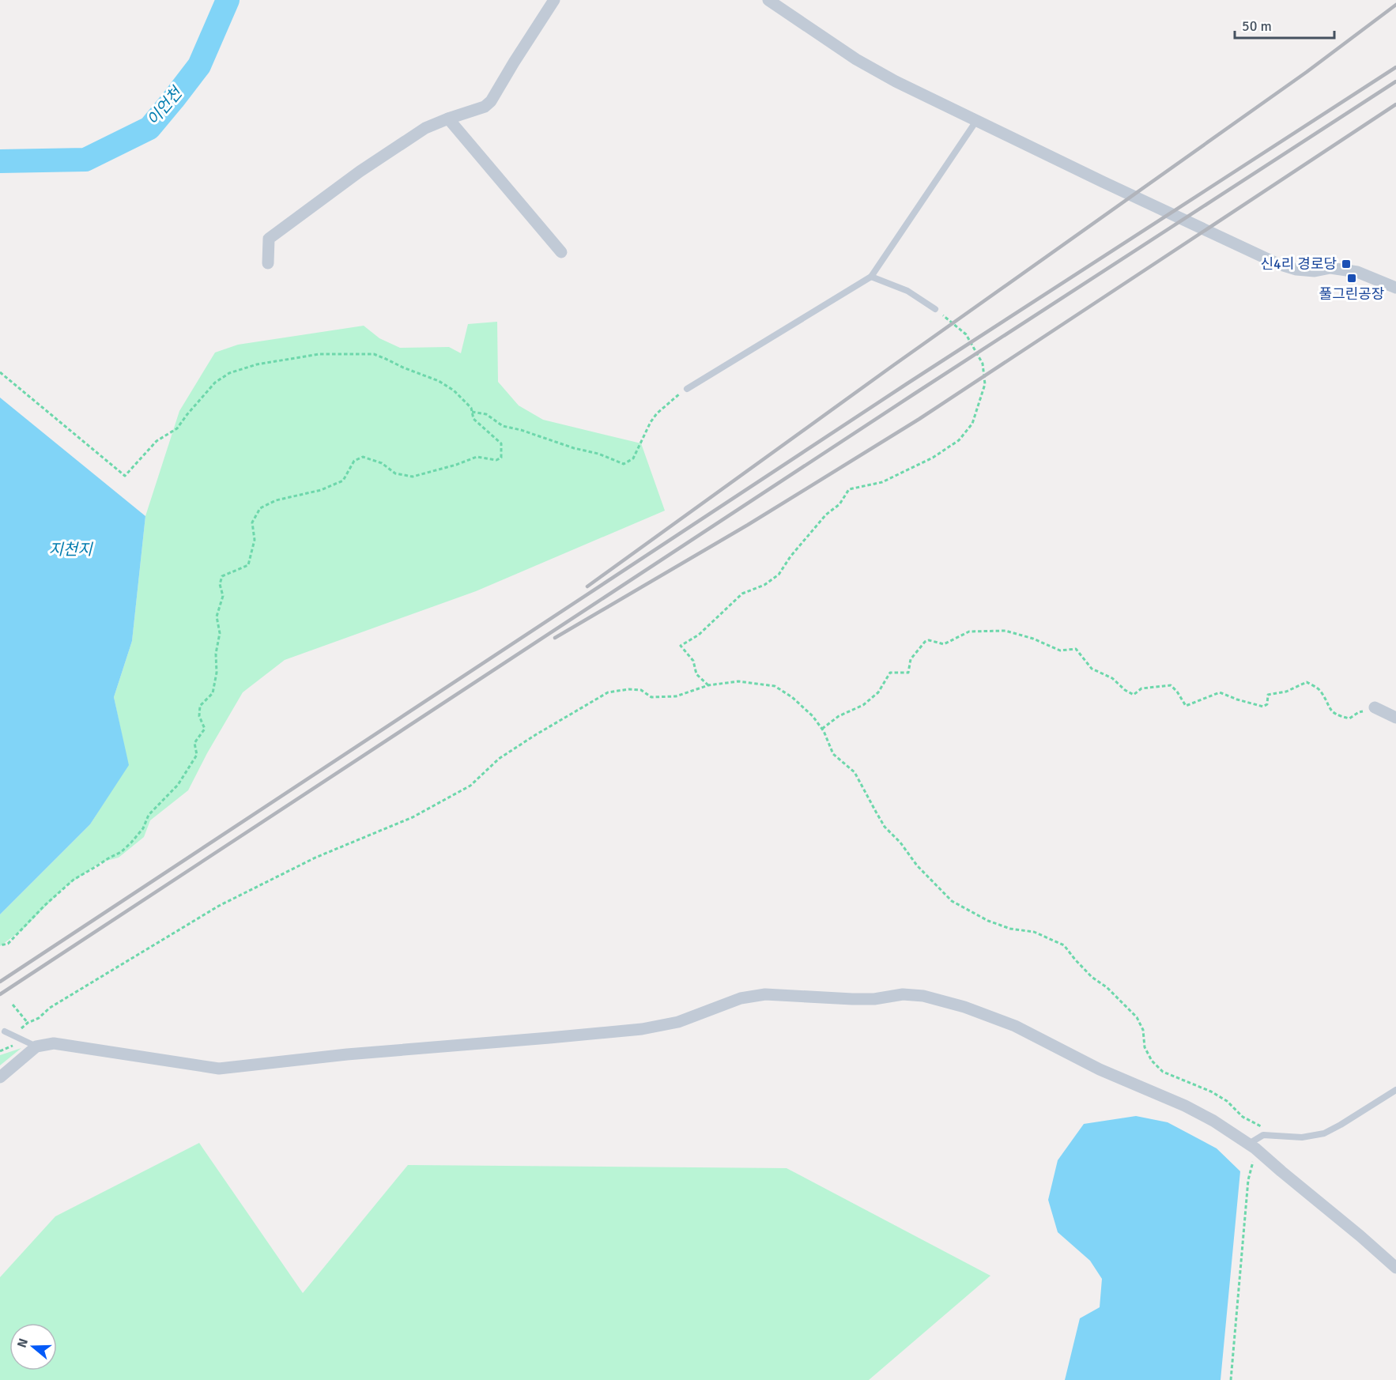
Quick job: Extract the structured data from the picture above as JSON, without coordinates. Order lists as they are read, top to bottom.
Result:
{
  "water": ["이언천", "지천지"],
  "places": {
    "transit": ["신4리 경로당", "풀그린공장"]
  },
  "scale_bar": "50 m",
  "north": "left"
}
